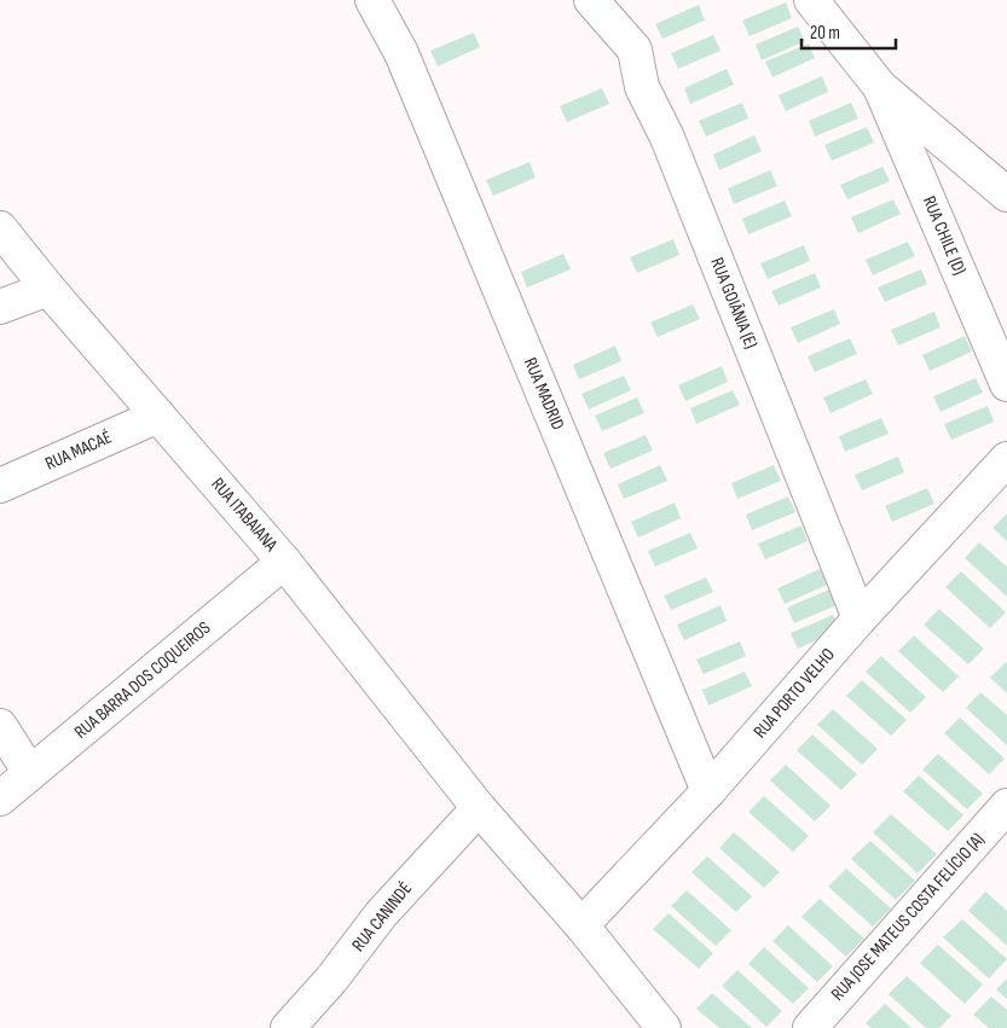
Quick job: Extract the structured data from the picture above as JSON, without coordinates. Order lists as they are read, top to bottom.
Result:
{
  "streets": {
    "street": [
      "RUA CHILE (D)",
      "RUA GOIÂNIA (E)",
      "RUA MADRID",
      "RUA MACAÉ",
      "RUA ITABAIANA",
      "RUA BARRA DOS COQUEIROS",
      "RUA PORTO VELHO",
      "RUA CANINDÉ",
      "RUA JOSE MATEUS COSTA FELÍCIO (A)"
    ]
  },
  "crossings": [
    ["RUA GOIÂNIA (E)", "RUA PORTO VELHO"],
    ["RUA MADRID", "RUA PORTO VELHO"],
    ["RUA MACAÉ", "RUA ITABAIANA"],
    ["RUA ITABAIANA", "RUA BARRA DOS COQUEIROS"],
    ["RUA ITABAIANA", "RUA PORTO VELHO"],
    ["RUA ITABAIANA", "RUA CANINDÉ"]
  ],
  "scale_bar": "20 m"
}
